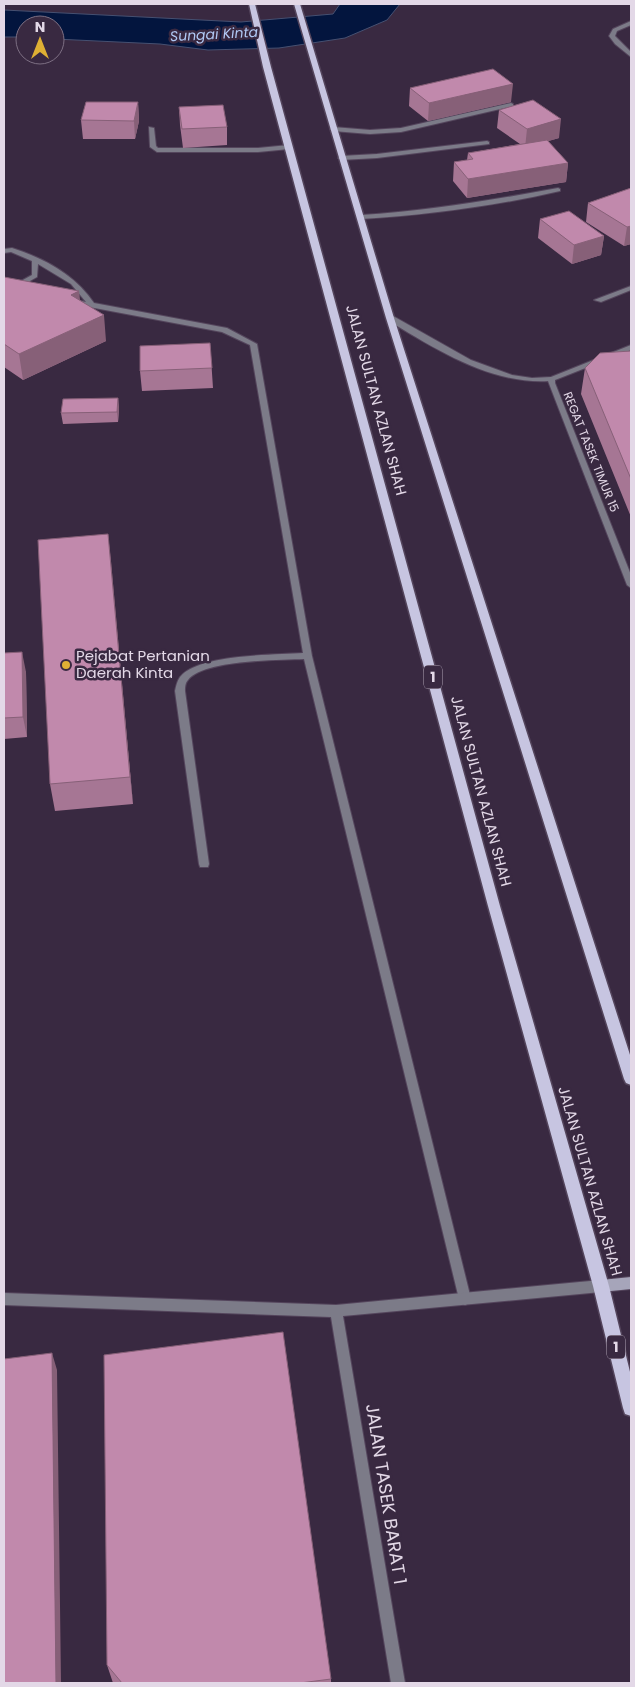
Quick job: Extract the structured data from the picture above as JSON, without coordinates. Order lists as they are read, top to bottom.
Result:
{
  "streets": {
    "main road": ["JALAN SULTAN AZLAN SHAH", "1"],
    "street": ["REGAT TASEK TIMUR 15", "JALAN TASEK BARAT 1"]
  },
  "water": ["Sungai Kinta"],
  "places": ["Pejabat Pertanian Daerah Kinta"],
  "north": "top"
}
